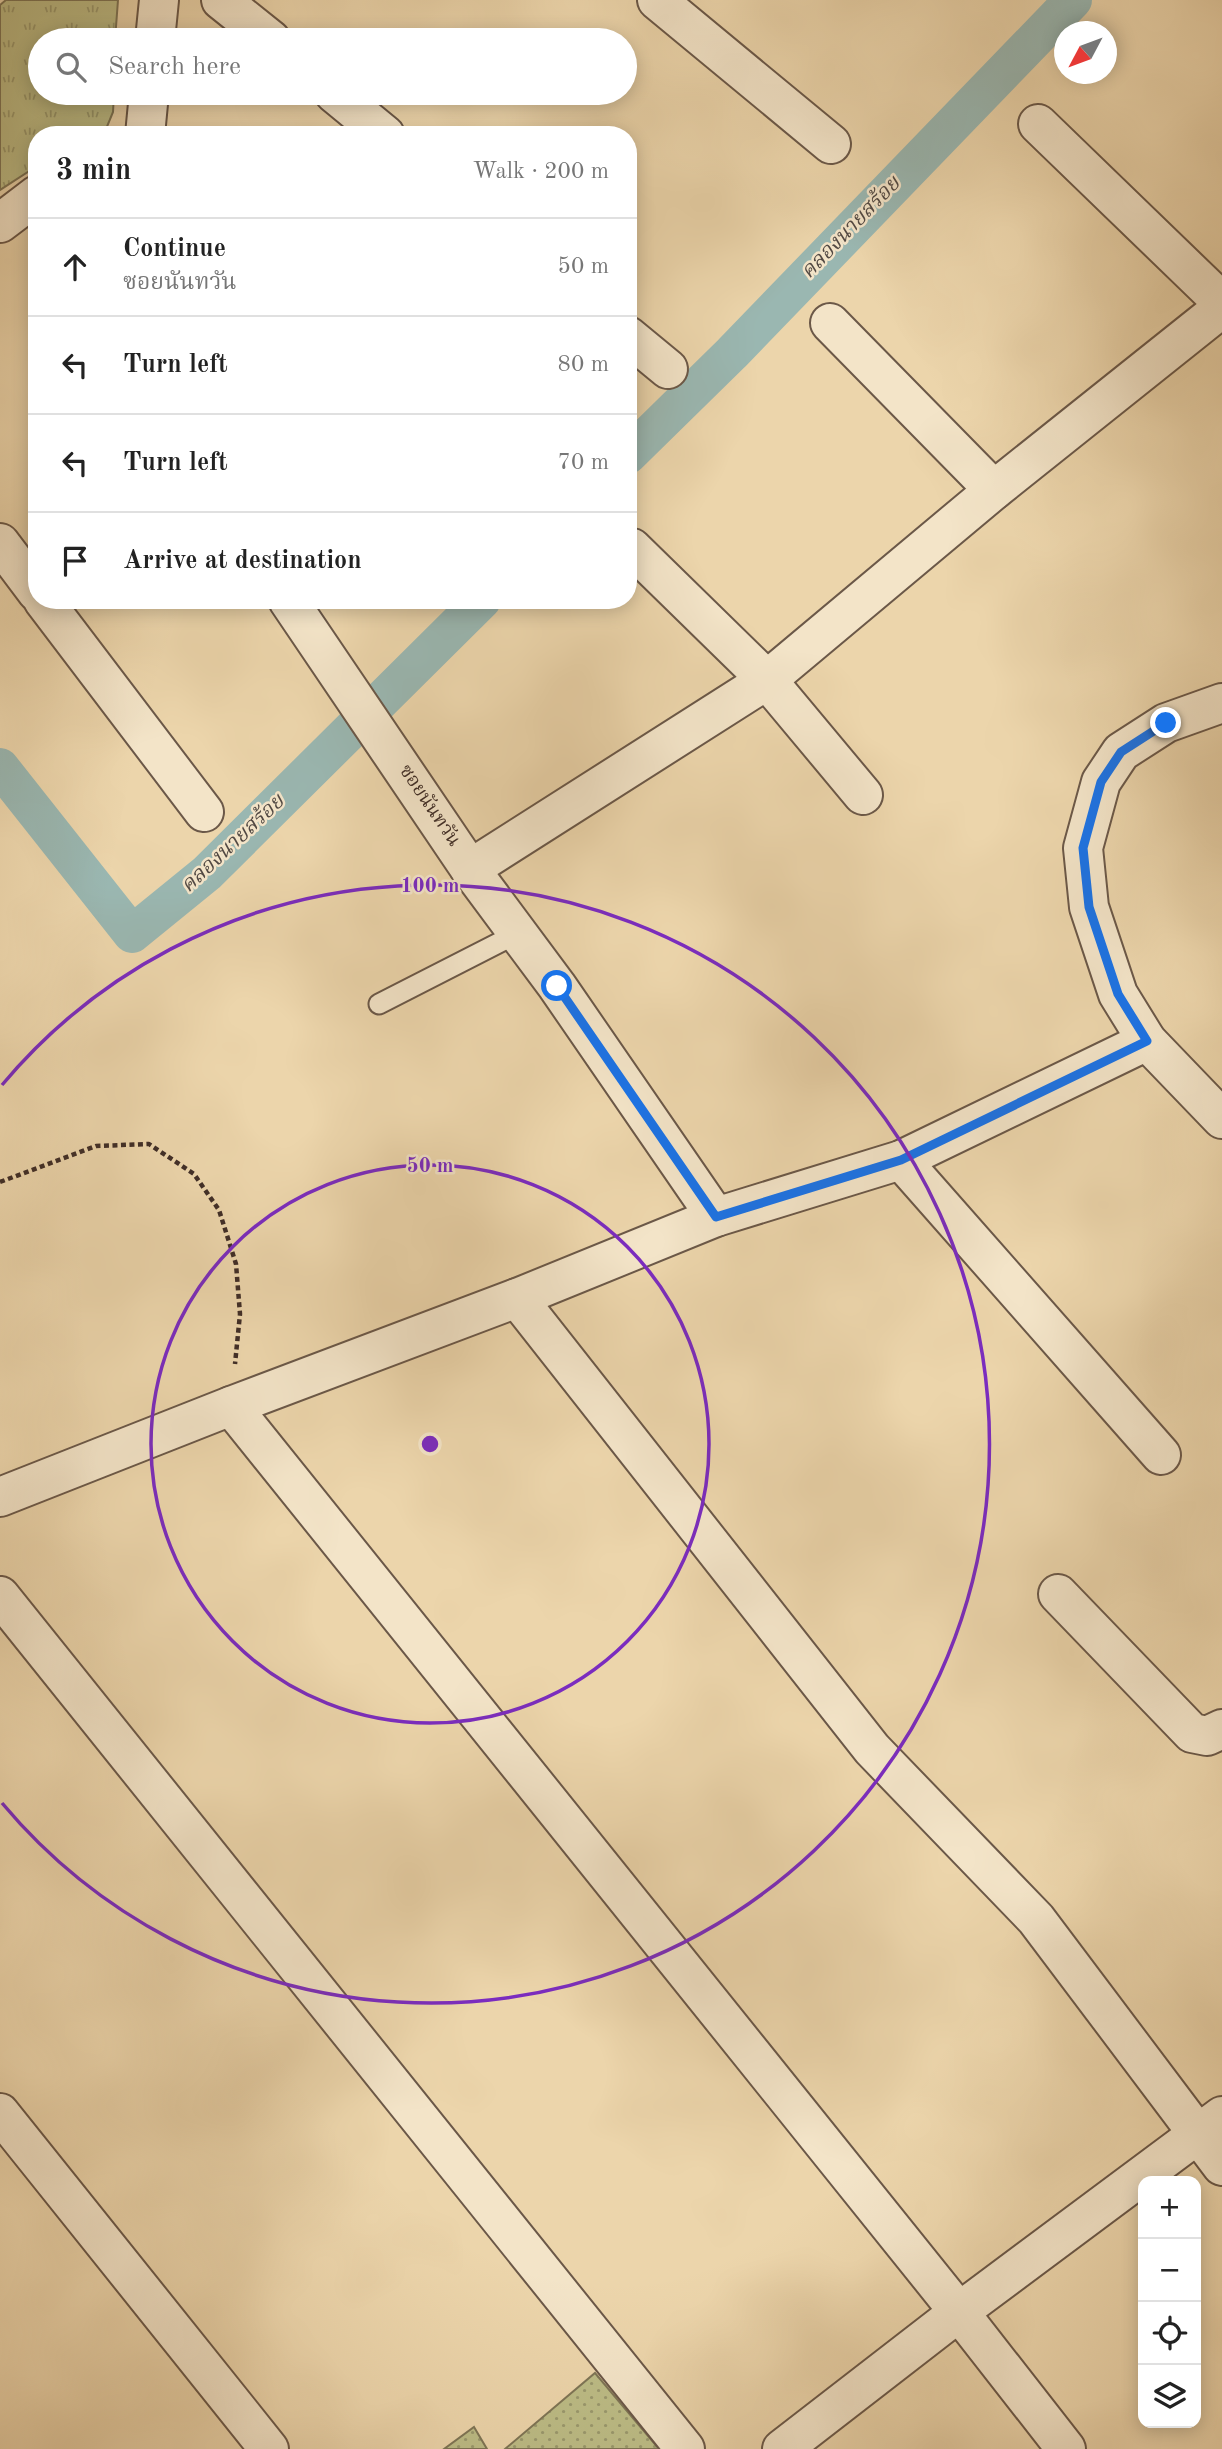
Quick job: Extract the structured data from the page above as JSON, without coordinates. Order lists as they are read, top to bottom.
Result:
{
  "streets": {
    "street": ["ซอยนันทวัน"]
  },
  "water": ["คลองนายสร้อย"],
  "north": "bottom left",
  "page": {
    "search": "Search here",
    "heading": ["3 min", "Walk · 200 m"],
    "list": [
      ["Continue", "ซอยนันทวัน", "50 m"],
      ["Turn left", "80 m"],
      ["Turn left", "70 m"],
      "Arrive at destination"
    ],
    "map_buttons": ["+", "−"]
  },
  "rings": ["100 m", "50 m"]
}
